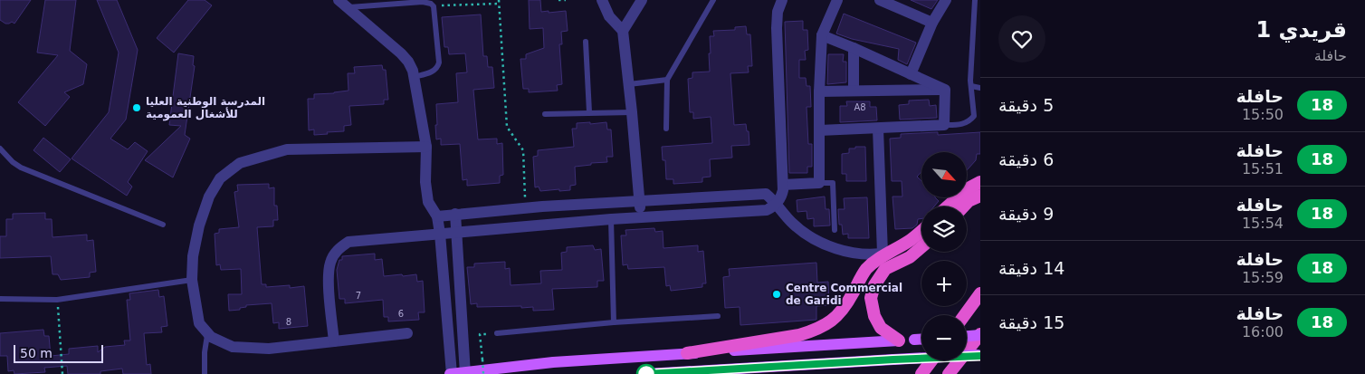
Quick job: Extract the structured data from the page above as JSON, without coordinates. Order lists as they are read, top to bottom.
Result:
{
  "places": ["المدرسة الوطنية العليا للأشغال العمومية", "Centre Commercial de Garidi"],
  "lines": ["bus line 18"],
  "house_numbers": [
    "A8",
    "7",
    "6",
    "8"
  ],
  "scale_bar": "50 m",
  "north": "bottom right",
  "page": {
    "heading": ["قريدي 1", "حافلة"],
    "list": [
      {
        "mark": "18",
        "name": "حافلة",
        "note": "15:50",
        "value": "5 دقيقة"
      },
      {
        "mark": "18",
        "name": "حافلة",
        "note": "15:51",
        "value": "6 دقيقة"
      },
      {
        "mark": "18",
        "name": "حافلة",
        "note": "15:54",
        "value": "9 دقيقة"
      },
      {
        "mark": "18",
        "name": "حافلة",
        "note": "15:59",
        "value": "14 دقيقة"
      },
      {
        "mark": "18",
        "name": "حافلة",
        "note": "16:00",
        "value": "15 دقيقة"
      }
    ],
    "map_buttons": ["+", "−"],
    "scale": "50 m"
  }
}
